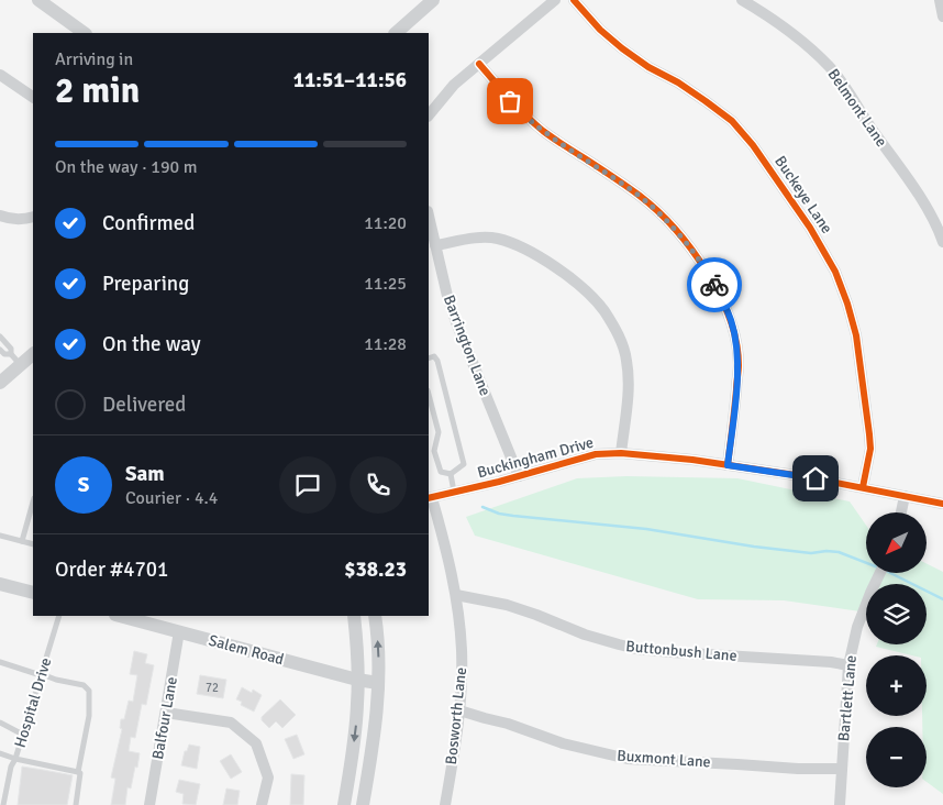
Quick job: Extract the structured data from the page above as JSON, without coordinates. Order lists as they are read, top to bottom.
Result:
{
  "streets": {
    "street": [
      "Belmont Lane",
      "Buckeye Lane",
      "Barrington Lane",
      "Buckingham Drive",
      "Salem Road",
      "Buttonbush Lane",
      "Bartlett Lane",
      "Bosworth Lane",
      "Balfour Lane",
      "Buxmont Lane"
    ],
    "lane": ["Hospital Drive"]
  },
  "crossings": [
    ["Buckeye Lane", "Buckingham Drive"],
    ["Barrington Lane", "Buckingham Drive"],
    ["Buckingham Drive", "Bosworth Lane"],
    ["Salem Road", "Balfour Lane"],
    ["Buttonbush Lane", "Bartlett Lane"],
    ["Buttonbush Lane", "Bosworth Lane"],
    ["Bartlett Lane", "Buxmont Lane"],
    ["Bosworth Lane", "Buxmont Lane"]
  ],
  "house_numbers": ["72"],
  "north": "bottom left",
  "page": {
    "heading": ["2 min", "Arriving in", "11:51–11:56"],
    "panel": [
      "Sam",
      "Courier · 4.4",
      "Order #4701",
      "$38.23"
    ],
    "bar": "On the way · 190 m",
    "list": [
      ["Confirmed", "11:20"],
      ["Preparing", "11:25"],
      ["On the way", "11:28"],
      "Delivered"
    ],
    "round": "S",
    "map_buttons": ["+", "−"]
  }
}
